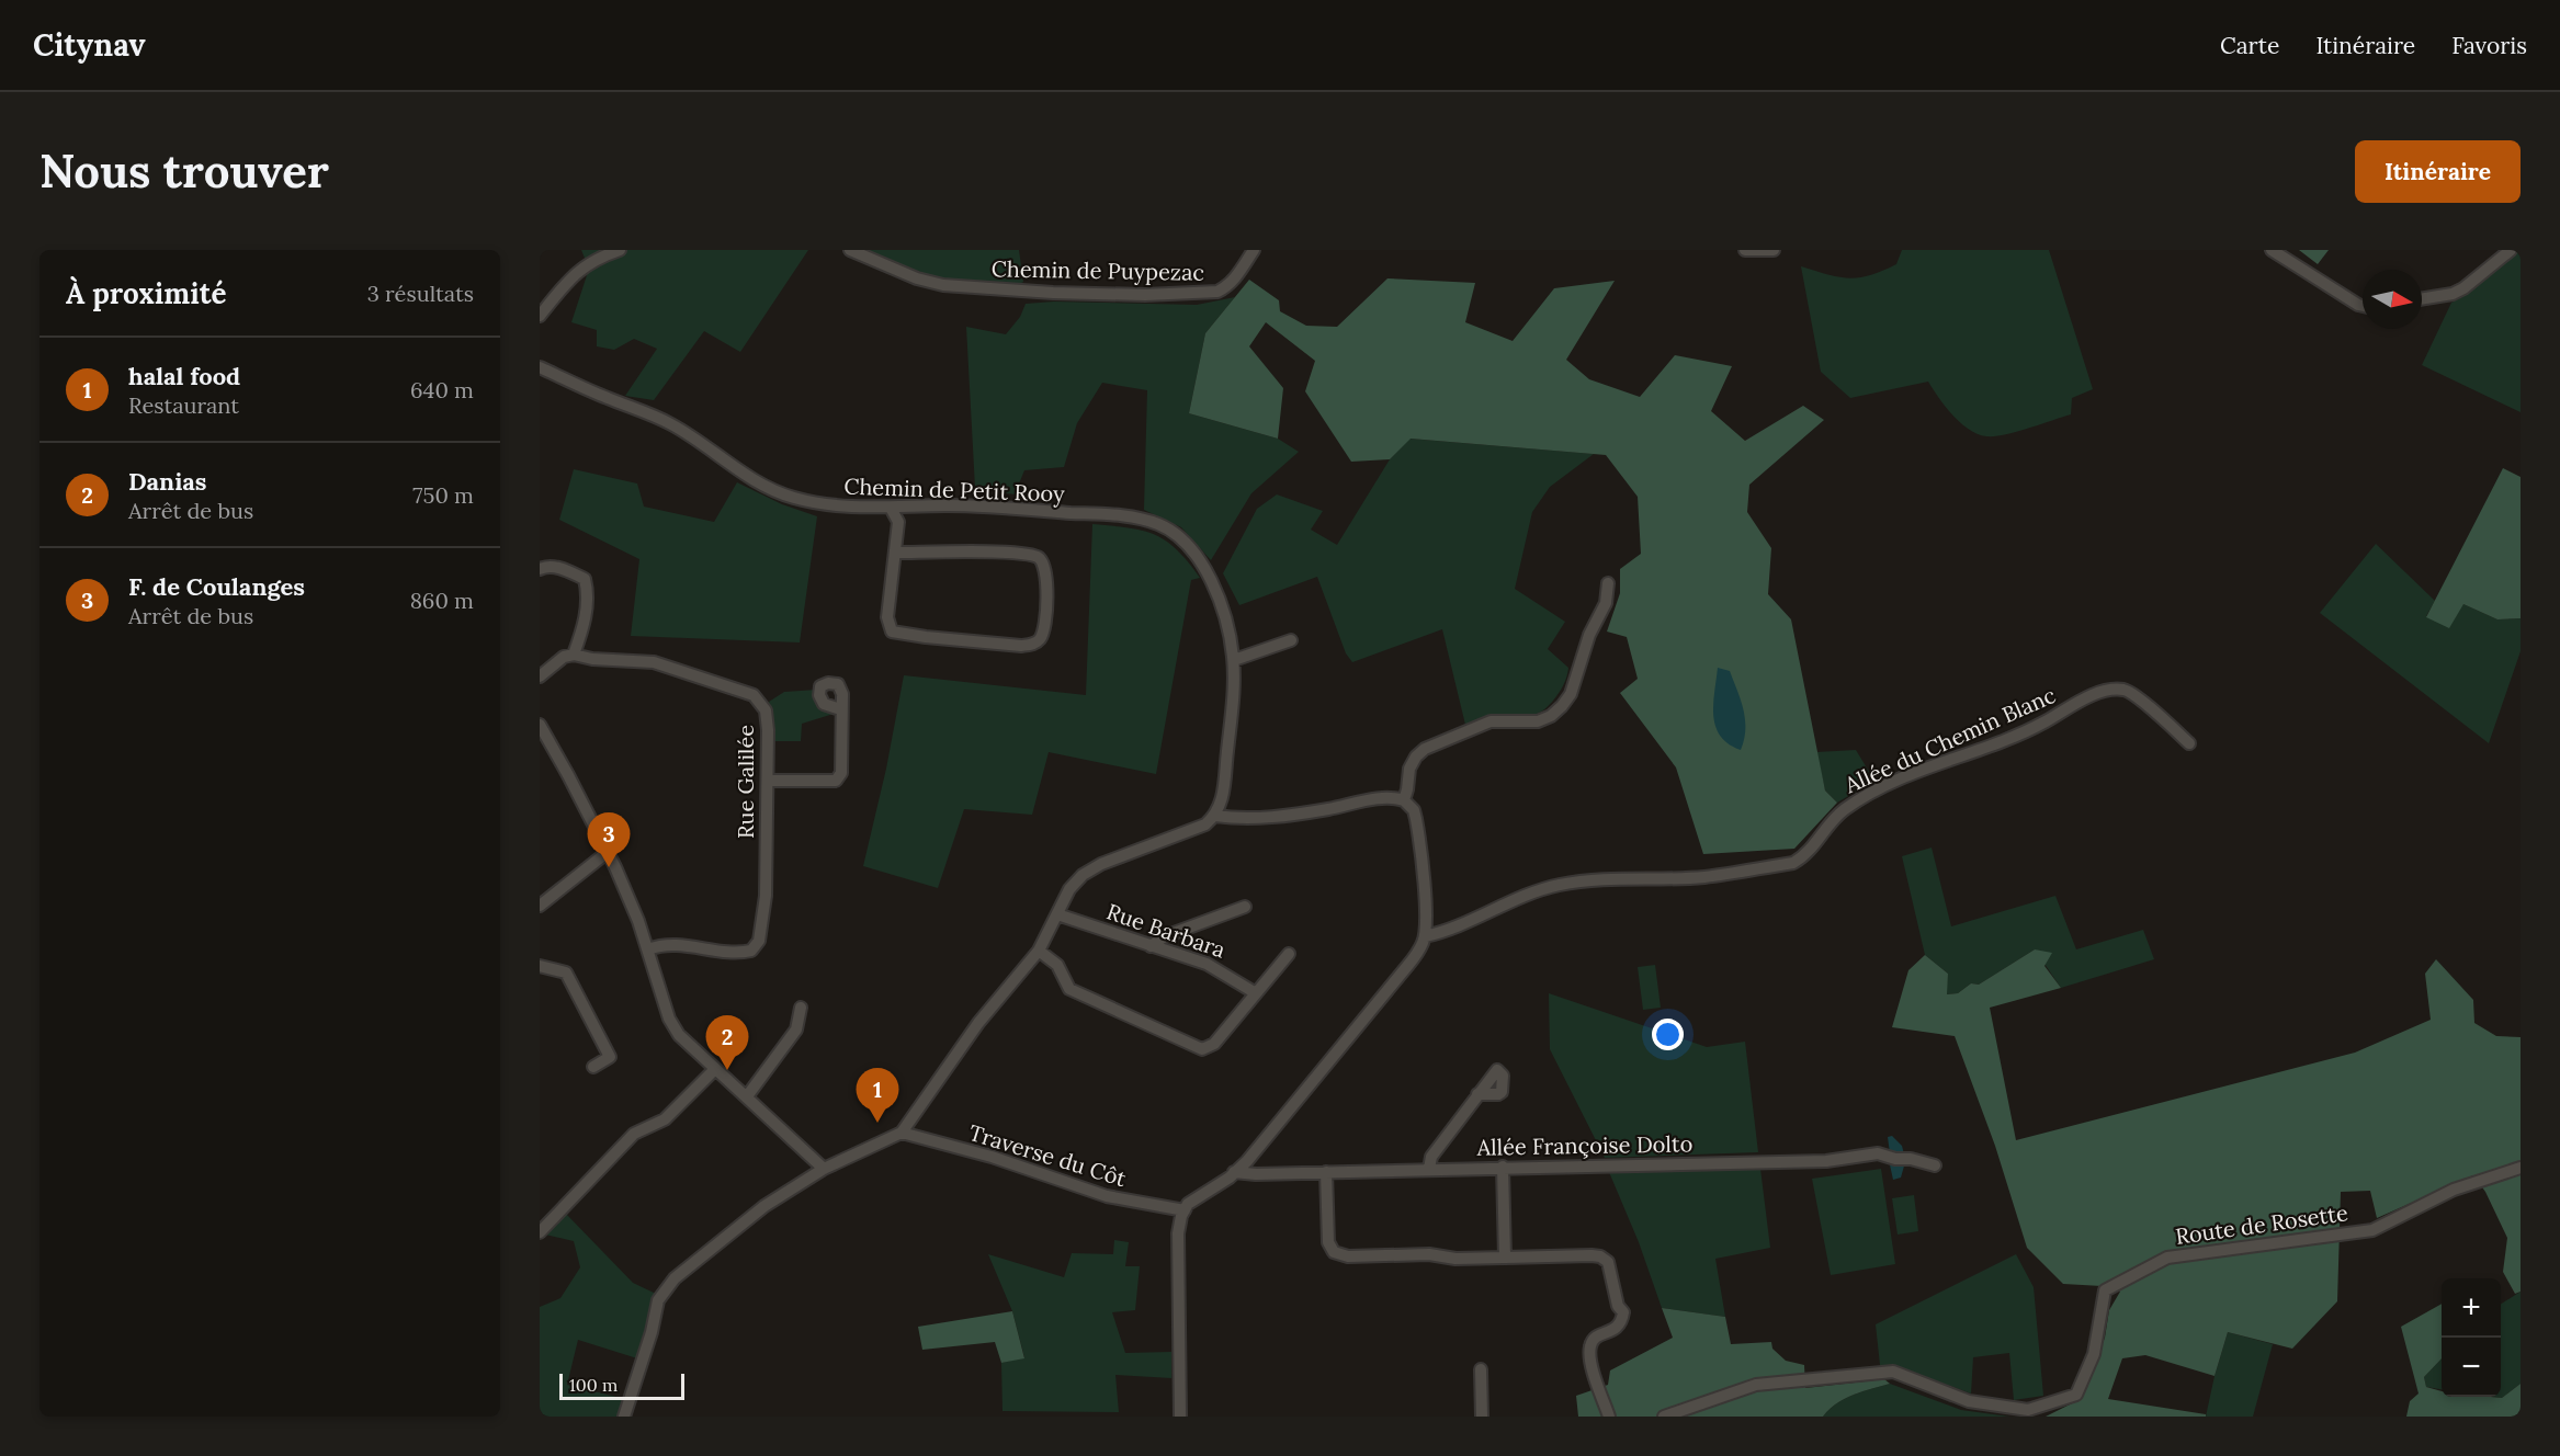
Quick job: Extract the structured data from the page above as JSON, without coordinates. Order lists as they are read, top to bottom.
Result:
{
  "streets": {
    "street": [
      "Chemin de Puypezac",
      "Chemin de Petit Rooy",
      "Allée du Chemin Blanc",
      "Rue Galilée",
      "Rue Barbara",
      "Allée Françoise Dolto",
      "Traverse du Côt",
      "Route de Rosette"
    ]
  },
  "scale_bar": "100 m",
  "north": "right",
  "page": {
    "header": "Citynav",
    "nav": ["Carte", "Itinéraire", "Favoris"],
    "buttons": "Itinéraire",
    "title": "Nous trouver",
    "heading": ["À proximité", "3 résultats"],
    "list": [
      {
        "mark": "1",
        "name": "halal food",
        "note": "Restaurant",
        "value": "640 m"
      },
      {
        "mark": "2",
        "name": "Danias",
        "note": "Arrêt de bus",
        "value": "750 m"
      },
      {
        "mark": "3",
        "name": "F. de Coulanges",
        "note": "Arrêt de bus",
        "value": "860 m"
      }
    ],
    "pins": ["3", "2", "1"],
    "map_buttons": ["+", "−"],
    "scale": "100 m"
  }
}
